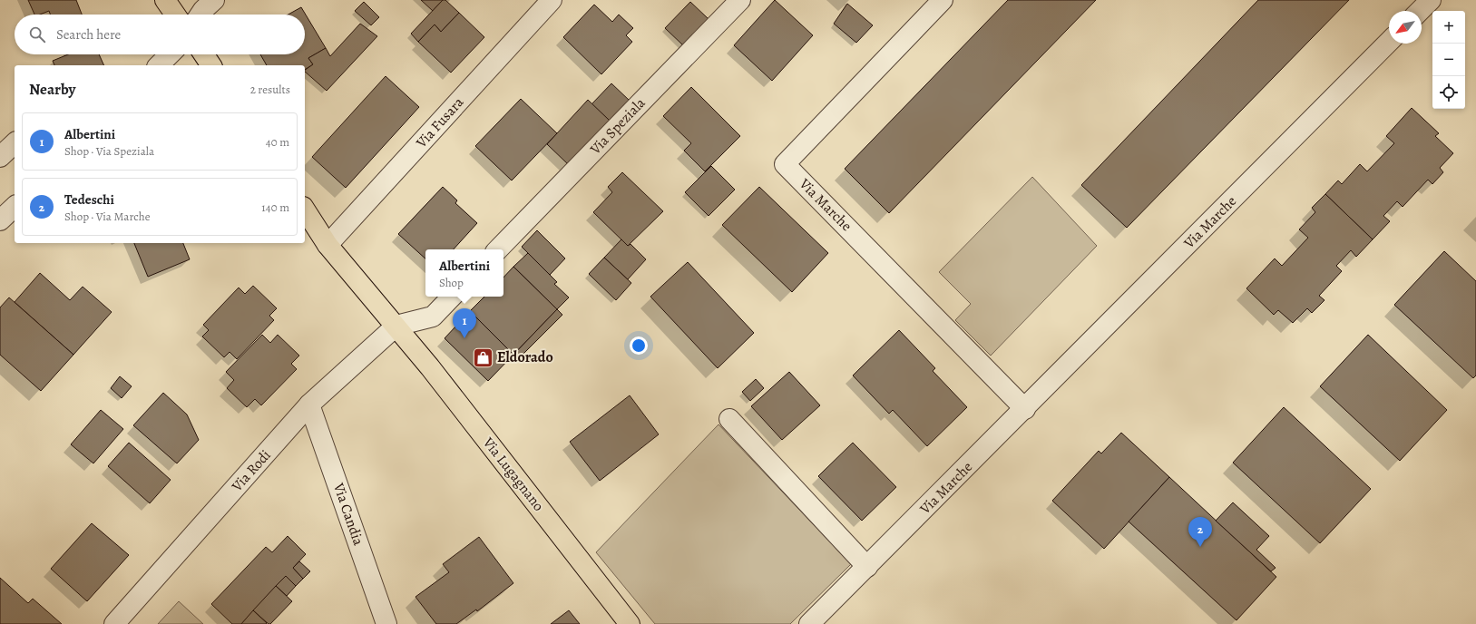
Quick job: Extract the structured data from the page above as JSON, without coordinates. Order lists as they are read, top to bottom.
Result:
{
  "streets": {
    "main road": ["Via Lugagnano"],
    "street": [
      "Via Fusara",
      "Via Speziala",
      "Via Marche",
      "Via Rodi",
      "Via Candia"
    ]
  },
  "crossings": [
    ["Via Fusara", "Via Lugagnano"],
    ["Via Rodi", "Via Lugagnano"],
    ["Via Rodi", "Via Candia"]
  ],
  "places": {
    "shop": ["Eldorado"]
  },
  "north": "bottom left",
  "page": {
    "map_buttons": ["+", "−"],
    "search": "Search here",
    "heading": ["Nearby", "2 results"],
    "list": [
      {
        "mark": "1",
        "name": "Albertini",
        "note": "Shop · Via Speziala",
        "value": "40 m"
      },
      {
        "mark": "2",
        "name": "Tedeschi",
        "note": "Shop · Via Marche",
        "value": "140 m"
      }
    ],
    "popup": ["Albertini", "Shop"],
    "pins": ["1", "2"]
  }
}
